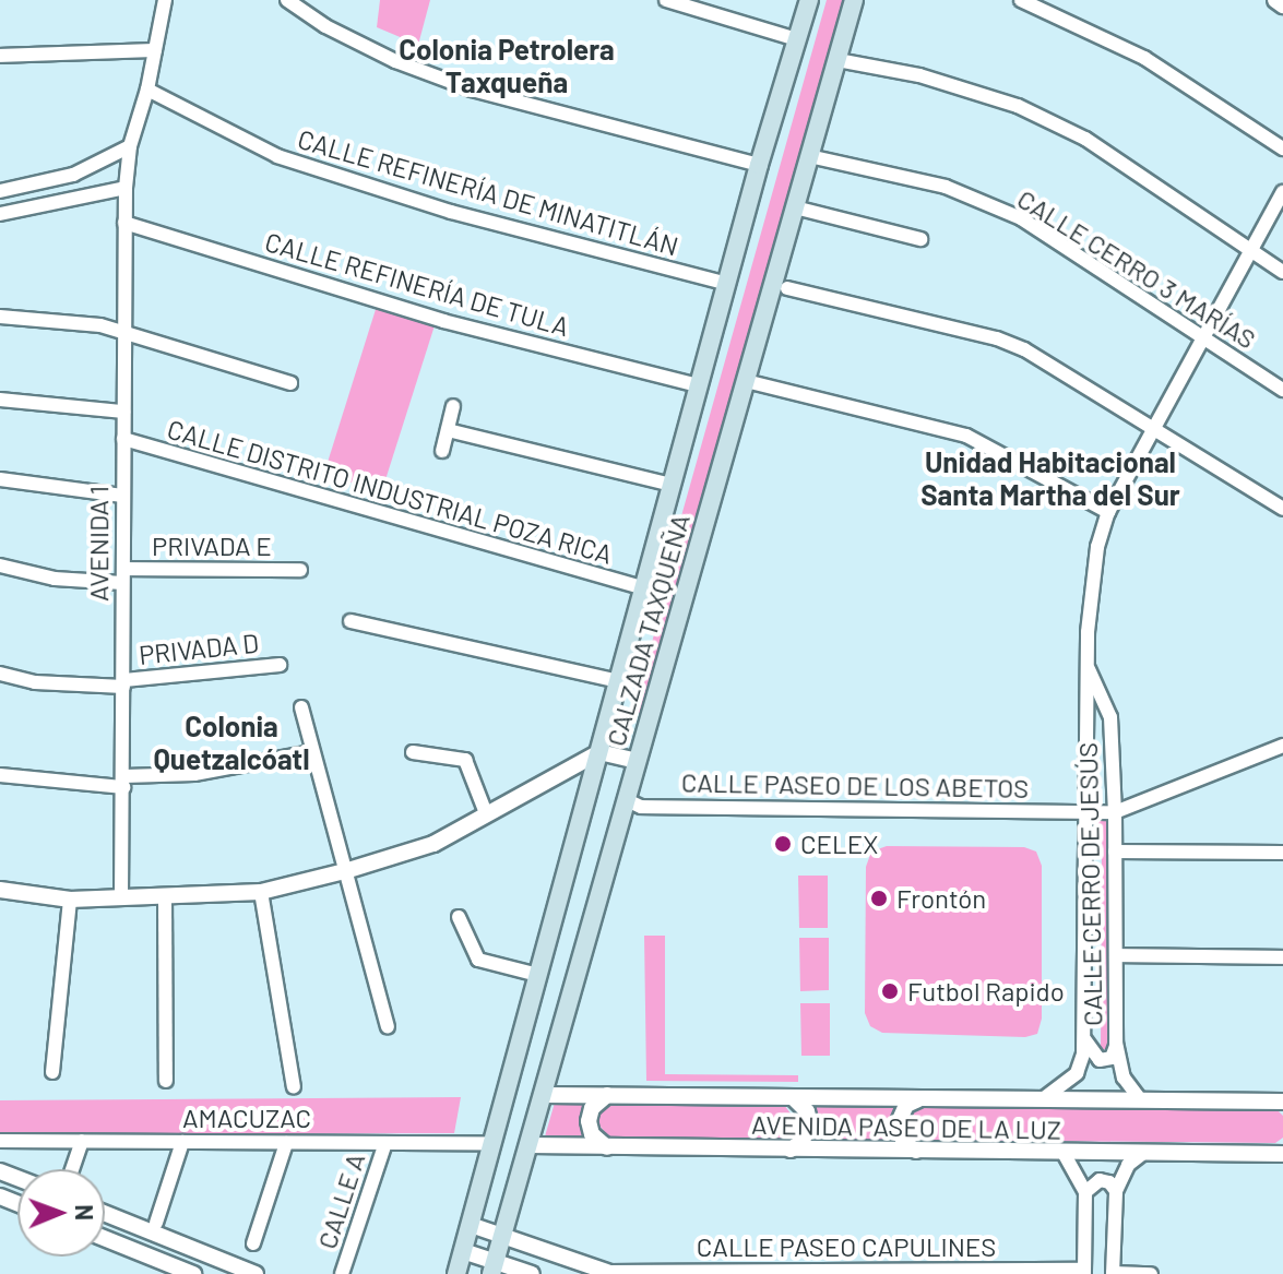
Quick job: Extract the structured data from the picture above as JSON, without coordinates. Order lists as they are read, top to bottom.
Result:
{
  "streets": {
    "main road": ["CALZADA TAXQUEÑA"],
    "street": [
      "CALLE REFINERÍA DE MINATITLÁN",
      "CALLE CERRO 3 MARÍAS",
      "CALLE REFINERÍA DE TULA",
      "CALLE DISTRITO INDUSTRIAL POZA RICA",
      "AVENIDA 1",
      "PRIVADA E",
      "PRIVADA D",
      "CALLE PASEO DE LOS ABETOS",
      "CALLE CERRO DE JESÚS",
      "AMACUZAC",
      "AVENIDA PASEO DE LA LUZ",
      "CALLE A",
      "CALLE PASEO CAPULINES"
    ]
  },
  "crossings": [
    ["CALLE REFINERÍA DE MINATITLÁN", "AVENIDA 1"],
    ["CALLE REFINERÍA DE MINATITLÁN", "CALZADA TAXQUEÑA"],
    ["CALLE CERRO 3 MARÍAS", "CALZADA TAXQUEÑA"],
    ["CALLE CERRO 3 MARÍAS", "CALLE CERRO DE JESÚS"],
    ["CALLE REFINERÍA DE TULA", "AVENIDA 1"],
    ["CALLE REFINERÍA DE TULA", "CALZADA TAXQUEÑA"],
    ["CALLE DISTRITO INDUSTRIAL POZA RICA", "AVENIDA 1"],
    ["CALLE DISTRITO INDUSTRIAL POZA RICA", "CALZADA TAXQUEÑA"],
    ["AVENIDA 1", "PRIVADA E"],
    ["AVENIDA 1", "PRIVADA D"],
    ["CALZADA TAXQUEÑA", "CALLE PASEO DE LOS ABETOS"],
    ["CALZADA TAXQUEÑA", "AMACUZAC"],
    ["CALZADA TAXQUEÑA", "AVENIDA PASEO DE LA LUZ"],
    ["CALLE PASEO DE LOS ABETOS", "CALLE CERRO DE JESÚS"],
    ["CALLE CERRO DE JESÚS", "AVENIDA PASEO DE LA LUZ"],
    ["AMACUZAC", "CALLE A"]
  ],
  "districts": ["Colonia Petrolera Taxqueña", "Unidad Habitacional Santa Martha del Sur", "Colonia Quetzalcóatl"],
  "places": ["CELEX", "Frontón", "Futbol Rapido"],
  "north": "right"
}
